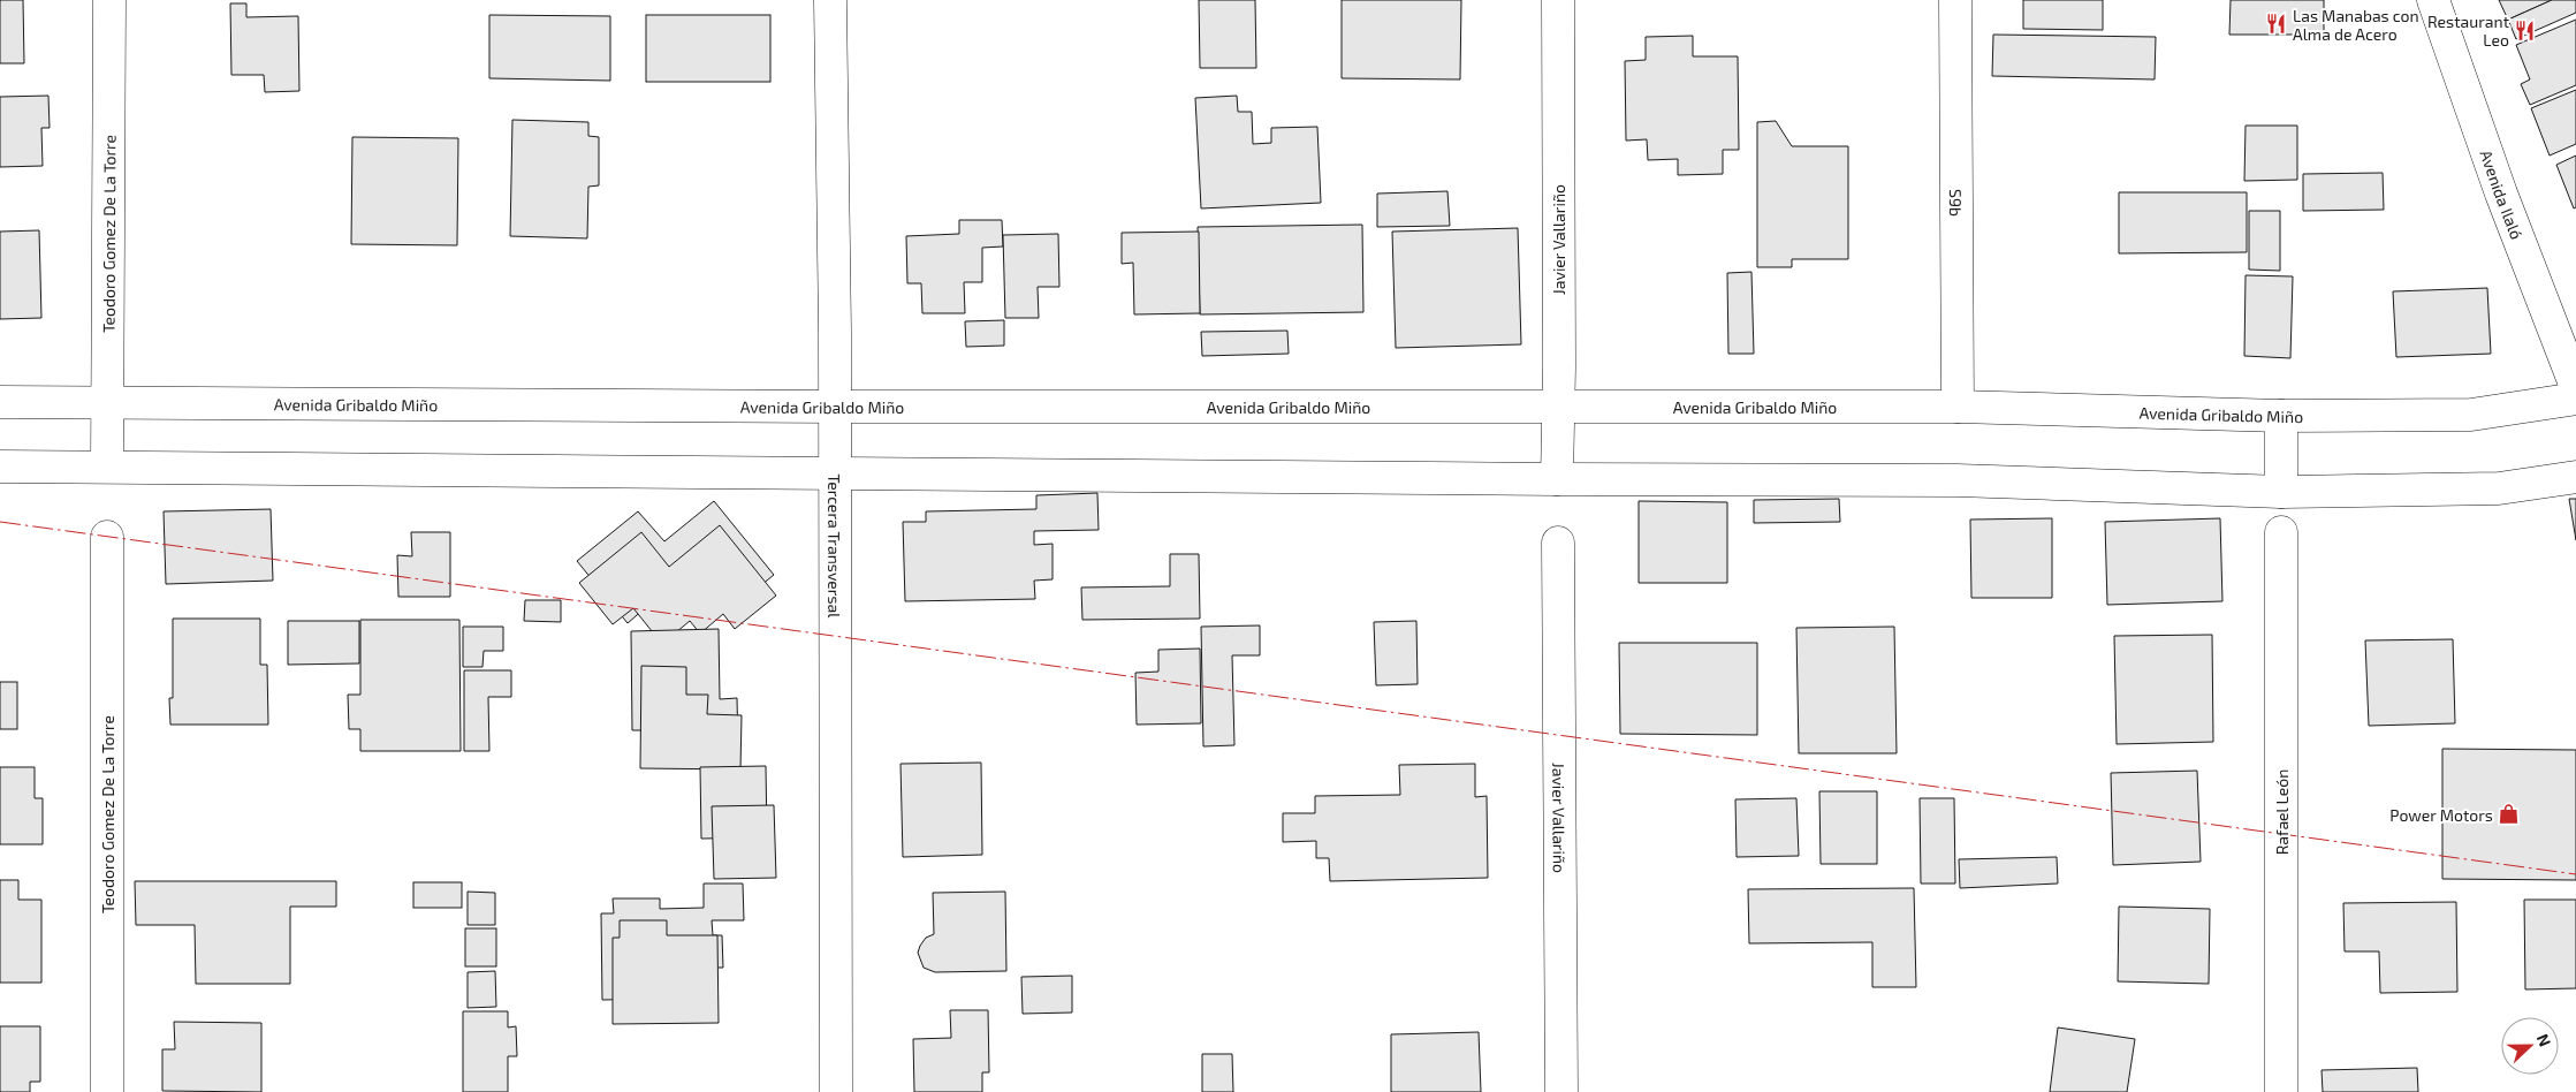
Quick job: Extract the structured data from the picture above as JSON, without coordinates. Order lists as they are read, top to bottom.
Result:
{
  "streets": {
    "street": [
      "Avenida Ilaló",
      "S9b",
      "Teodoro Gomez De La Torre",
      "Javier Vallariño",
      "Avenida Gribaldo Miño",
      "Tercera Transversal",
      "Rafael León"
    ]
  },
  "crossings": [
    ["S9b", "Avenida Gribaldo Miño"],
    ["Teodoro Gomez De La Torre", "Avenida Gribaldo Miño"],
    ["Javier Vallariño", "Avenida Gribaldo Miño"],
    ["Avenida Gribaldo Miño", "Tercera Transversal"]
  ],
  "places": {
    "restaurant": ["Las Manabas con Alma de Acero", "Restaurant Leo"],
    "shop": ["Power Motors"]
  },
  "north": "right"
}
